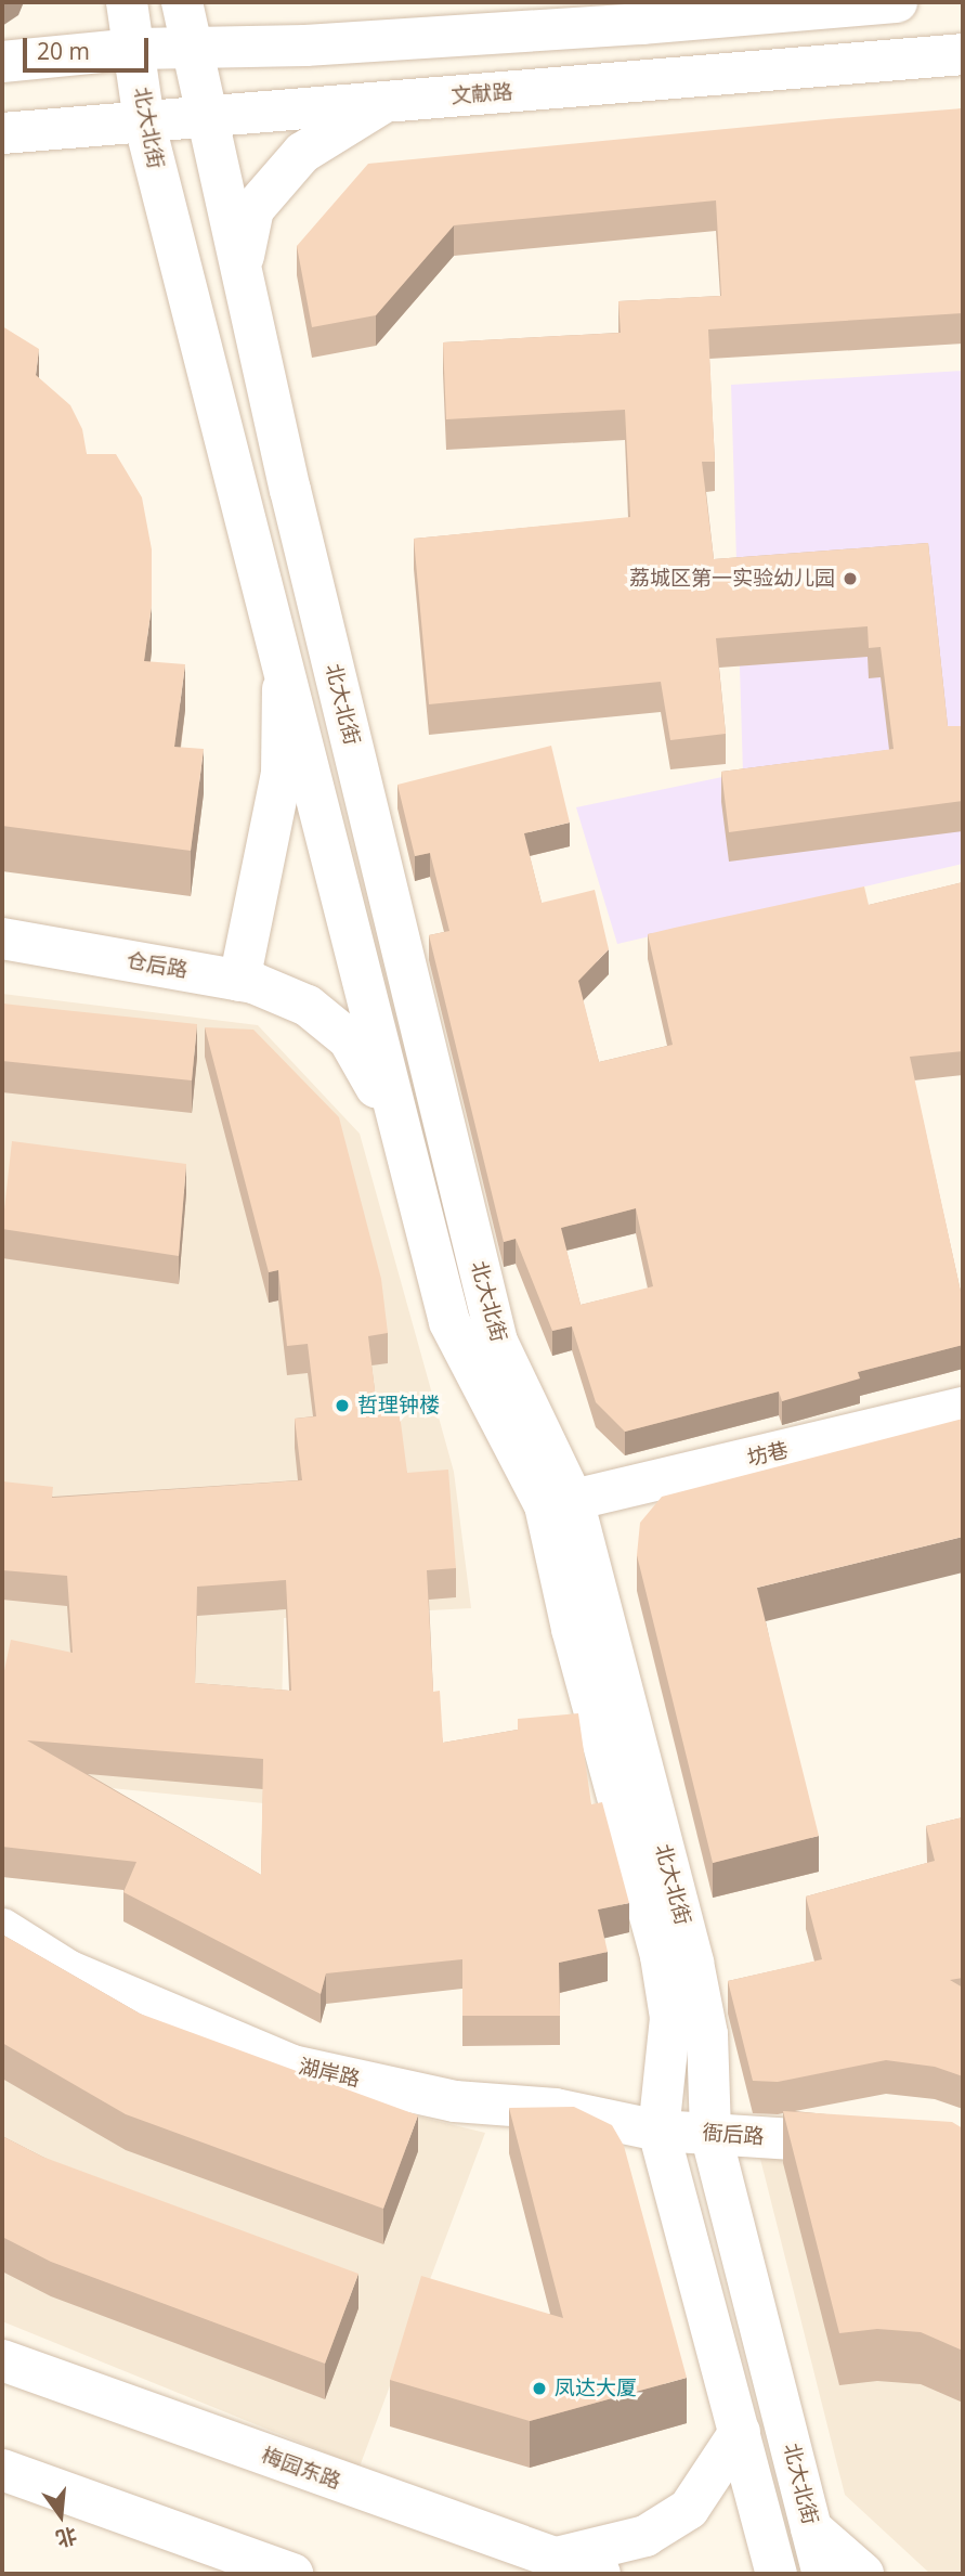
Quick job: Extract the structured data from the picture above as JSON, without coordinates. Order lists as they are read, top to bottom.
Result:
{
  "streets": {
    "main road": [
      "文献路",
      "北大北街",
      "仓后路",
      "坊巷",
      "湖岸路",
      "衙后路",
      "梅园东路"
    ]
  },
  "crossings": [
    ["文献路", "北大北街"],
    ["北大北街", "仓后路"],
    ["北大北街", "坊巷"],
    ["北大北街", "湖岸路"],
    ["北大北街", "衙后路"],
    ["湖岸路", "衙后路"]
  ],
  "places": ["荔城区第一实验幼儿园", "哲理钟楼", "凤达大厦"],
  "scale_bar": "20 m",
  "north": "bottom"
}
